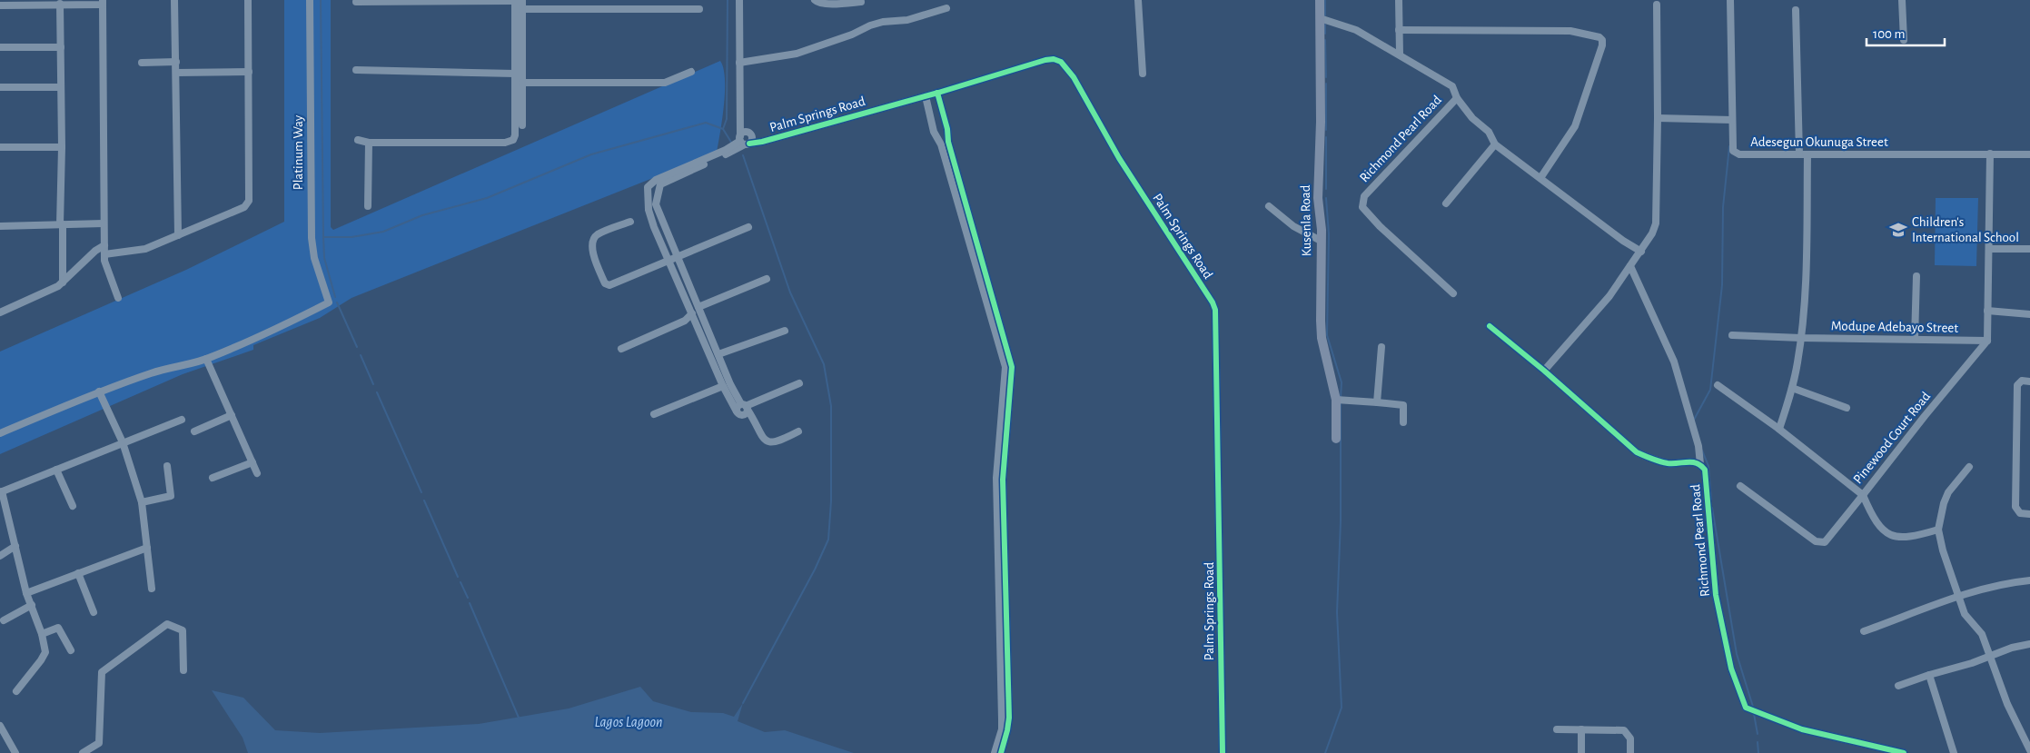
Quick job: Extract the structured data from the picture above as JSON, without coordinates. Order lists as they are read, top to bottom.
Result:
{
  "streets": {
    "main road": ["Kusenla Road"],
    "street": [
      "Palm Springs Road",
      "Richmond Pearl Road",
      "Adesegun Okunuga Street",
      "Platinum Way",
      "Modupe Adebayo Street",
      "Pinewood Court Road"
    ]
  },
  "crossings": [
    ["Richmond Pearl Road", "Kusenla Road"],
    ["Modupe Adebayo Street", "Pinewood Court Road"]
  ],
  "water": ["Lagos Lagoon"],
  "places": {
    "school or university": ["Children's International School"]
  },
  "scale_bar": "100 m"
}
